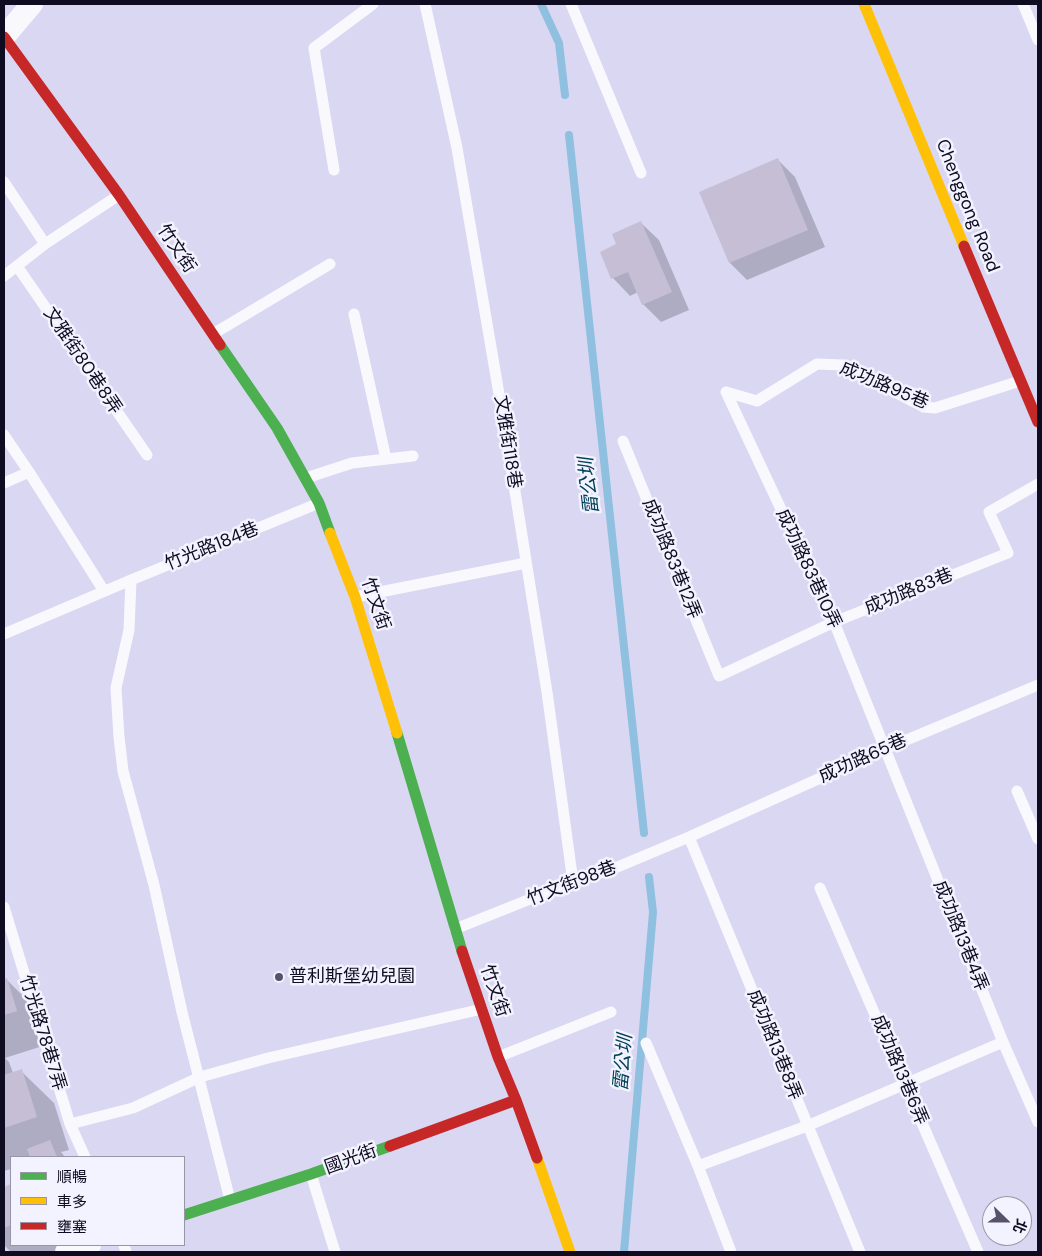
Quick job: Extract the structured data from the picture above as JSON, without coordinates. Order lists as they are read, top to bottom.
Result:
{
  "streets": {
    "street": ["Chenggong Road", "竹文街", "國光街"],
    "lane": [
      "文雅街80巷8弄",
      "成功路95巷",
      "文雅街118巷",
      "竹光路184巷",
      "成功路83巷12弄",
      "成功路83巷10弄",
      "成功路83巷",
      "成功路65巷",
      "竹文街98巷",
      "成功路13巷4弄",
      "竹光路78巷7弄",
      "成功路13巷8弄",
      "成功路13巷6弄"
    ]
  },
  "crossings": [
    ["Chenggong Road", "成功路95巷"],
    ["竹文街", "竹光路184巷"],
    ["竹文街", "竹文街98巷"],
    ["竹文街", "國光街"],
    ["成功路95巷", "成功路83巷10弄"],
    ["文雅街118巷", "竹文街98巷"],
    ["成功路83巷12弄", "成功路83巷"],
    ["成功路83巷10弄", "成功路83巷"],
    ["成功路83巷10弄", "成功路65巷"],
    ["成功路83巷10弄", "成功路13巷4弄"],
    ["成功路65巷", "竹文街98巷"],
    ["成功路65巷", "成功路13巷4弄"],
    ["成功路65巷", "成功路13巷8弄"],
    ["竹文街98巷", "成功路13巷8弄"]
  ],
  "water": ["雷公圳"],
  "places": ["普利斯堡幼兒園"],
  "legend": ["順暢", "車多", "壅塞"],
  "north": "right"
}
